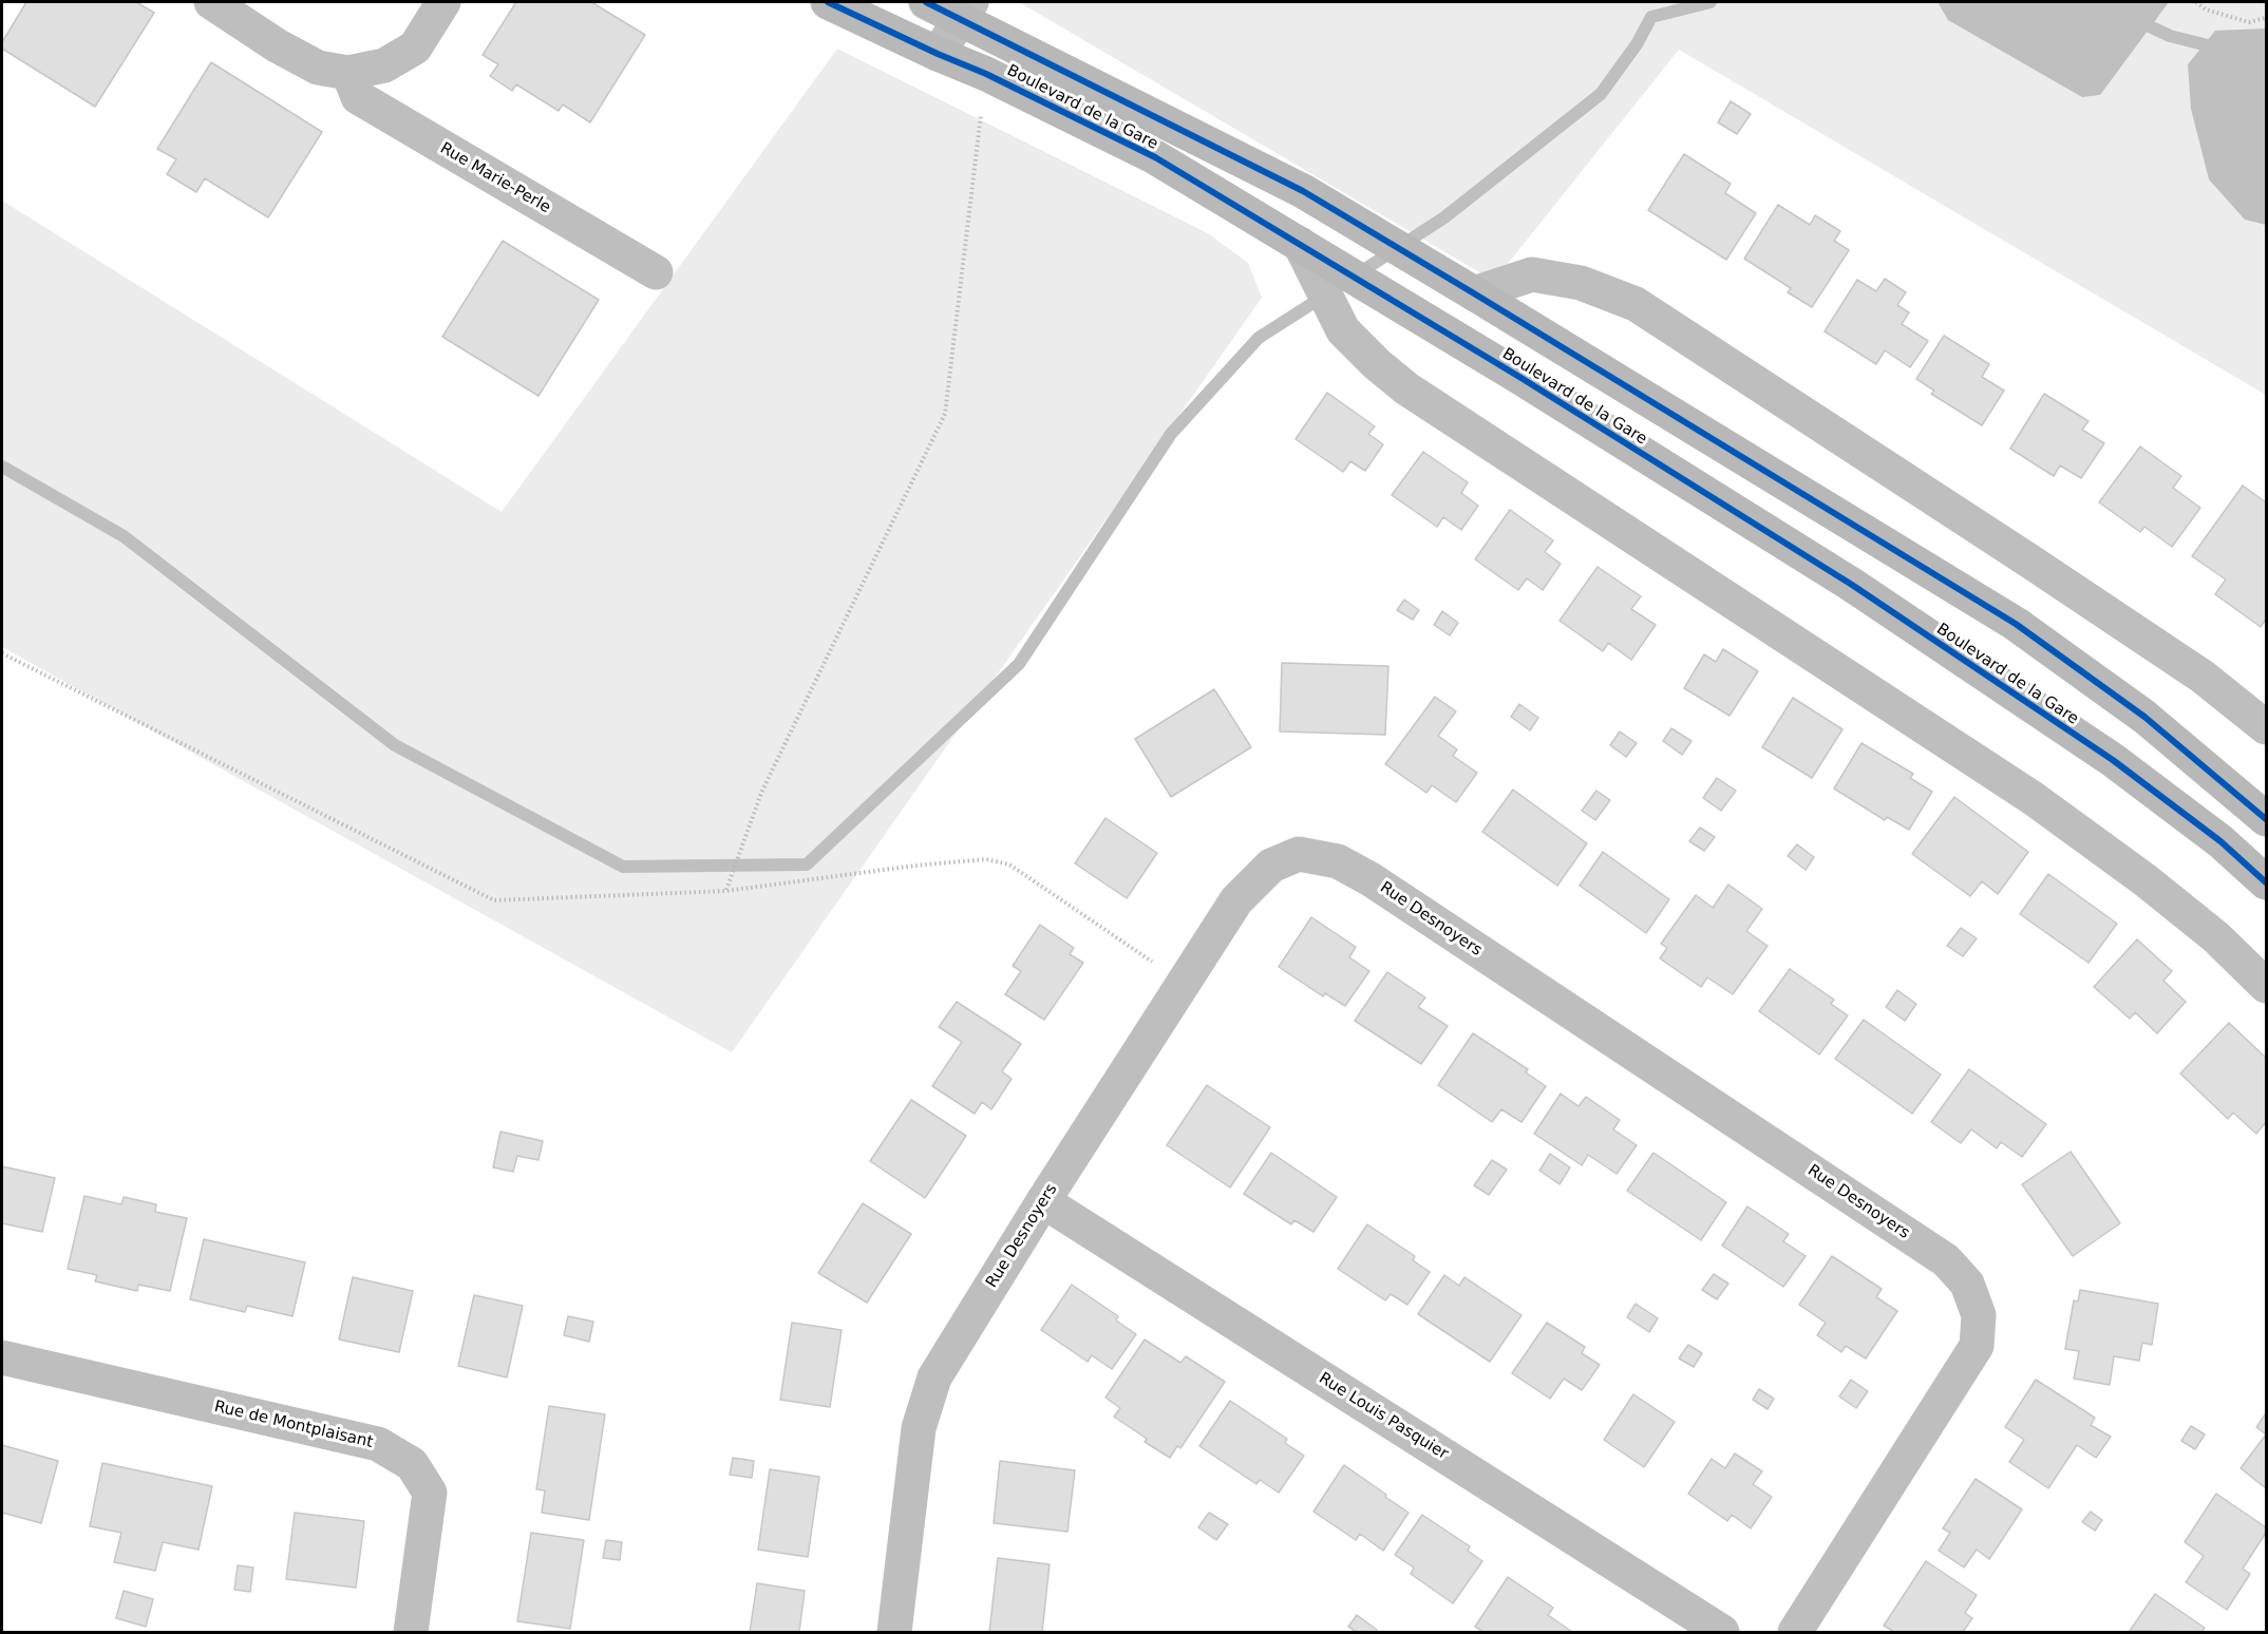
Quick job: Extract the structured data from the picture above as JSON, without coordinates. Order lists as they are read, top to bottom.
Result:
{
  "streets": {
    "street": [
      "Boulevard de la Gare",
      "Rue Marie-Perle",
      "Rue Desnoyers",
      "Rue Louis Pasquier",
      "Rue de Montplaisant"
    ]
  },
  "crossings": [
    ["Rue Desnoyers", "Rue Louis Pasquier"]
  ]
}
